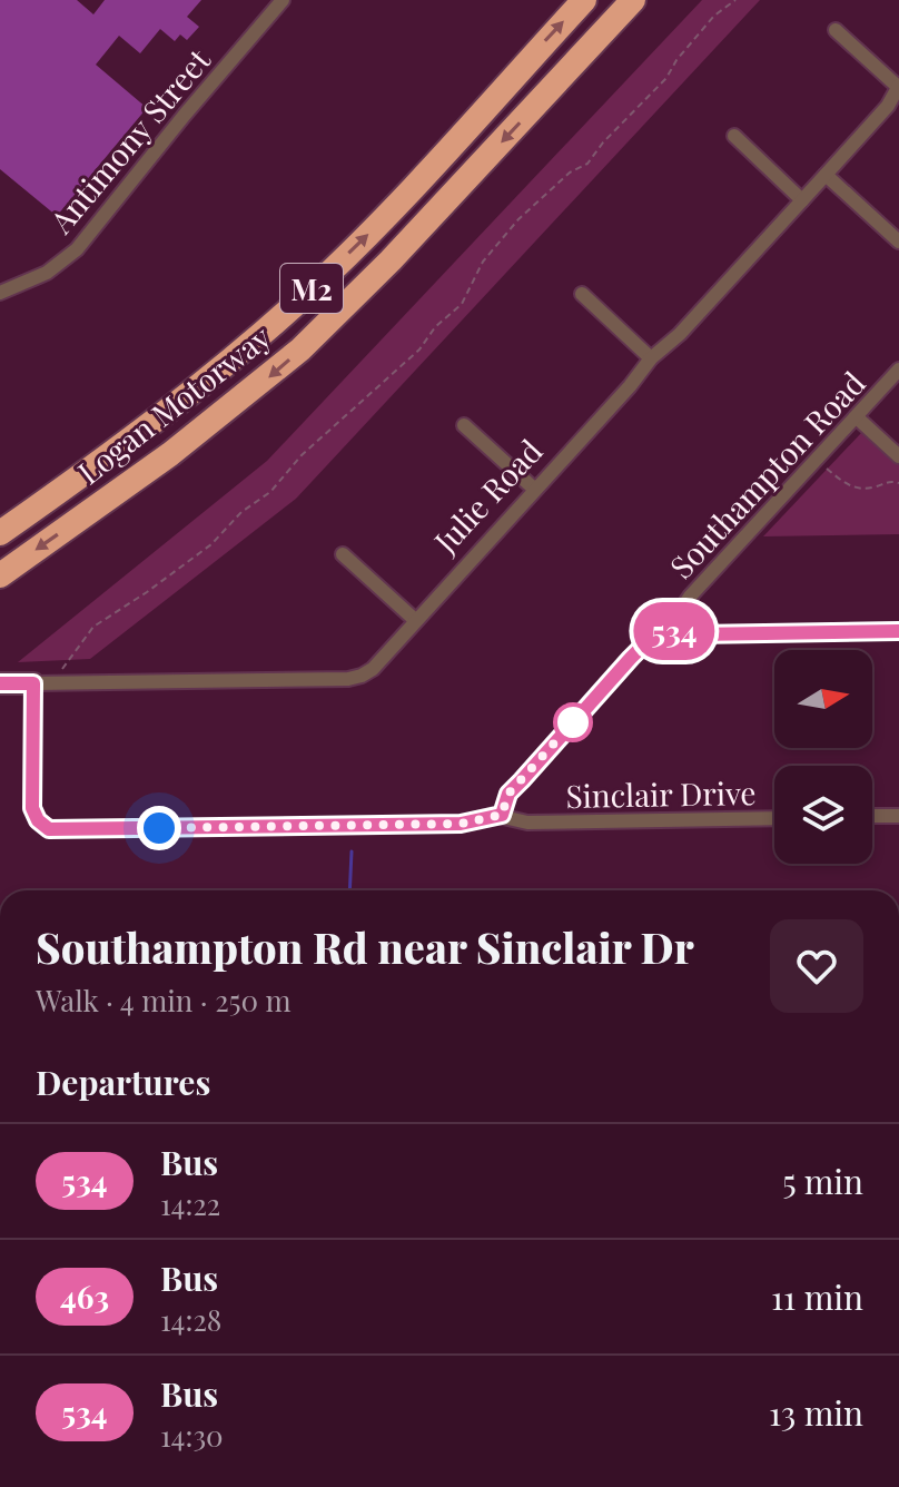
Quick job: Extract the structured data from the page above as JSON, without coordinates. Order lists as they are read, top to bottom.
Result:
{
  "streets": {
    "highway": ["M2", "Logan Motorway"],
    "street": [
      "Antimony Street",
      "Southampton Road",
      "Julie Road",
      "Sinclair Drive"
    ]
  },
  "crossings": [
    ["Southampton Road", "Sinclair Drive"],
    ["Julie Road", "Sinclair Drive"]
  ],
  "lines": ["bus line 534"],
  "north": "right",
  "page": {
    "on_map": "534",
    "heading": [
      ["Southampton Rd near Sinclair Dr", "Walk · 4 min · 250 m"],
      "Departures"
    ],
    "list": [
      {
        "mark": "534",
        "name": "Bus",
        "note": "14:22",
        "value": "5 min"
      },
      {
        "mark": "463",
        "name": "Bus",
        "note": "14:28",
        "value": "11 min"
      },
      {
        "mark": "534",
        "name": "Bus",
        "note": "14:30",
        "value": "13 min"
      }
    ]
  }
}
